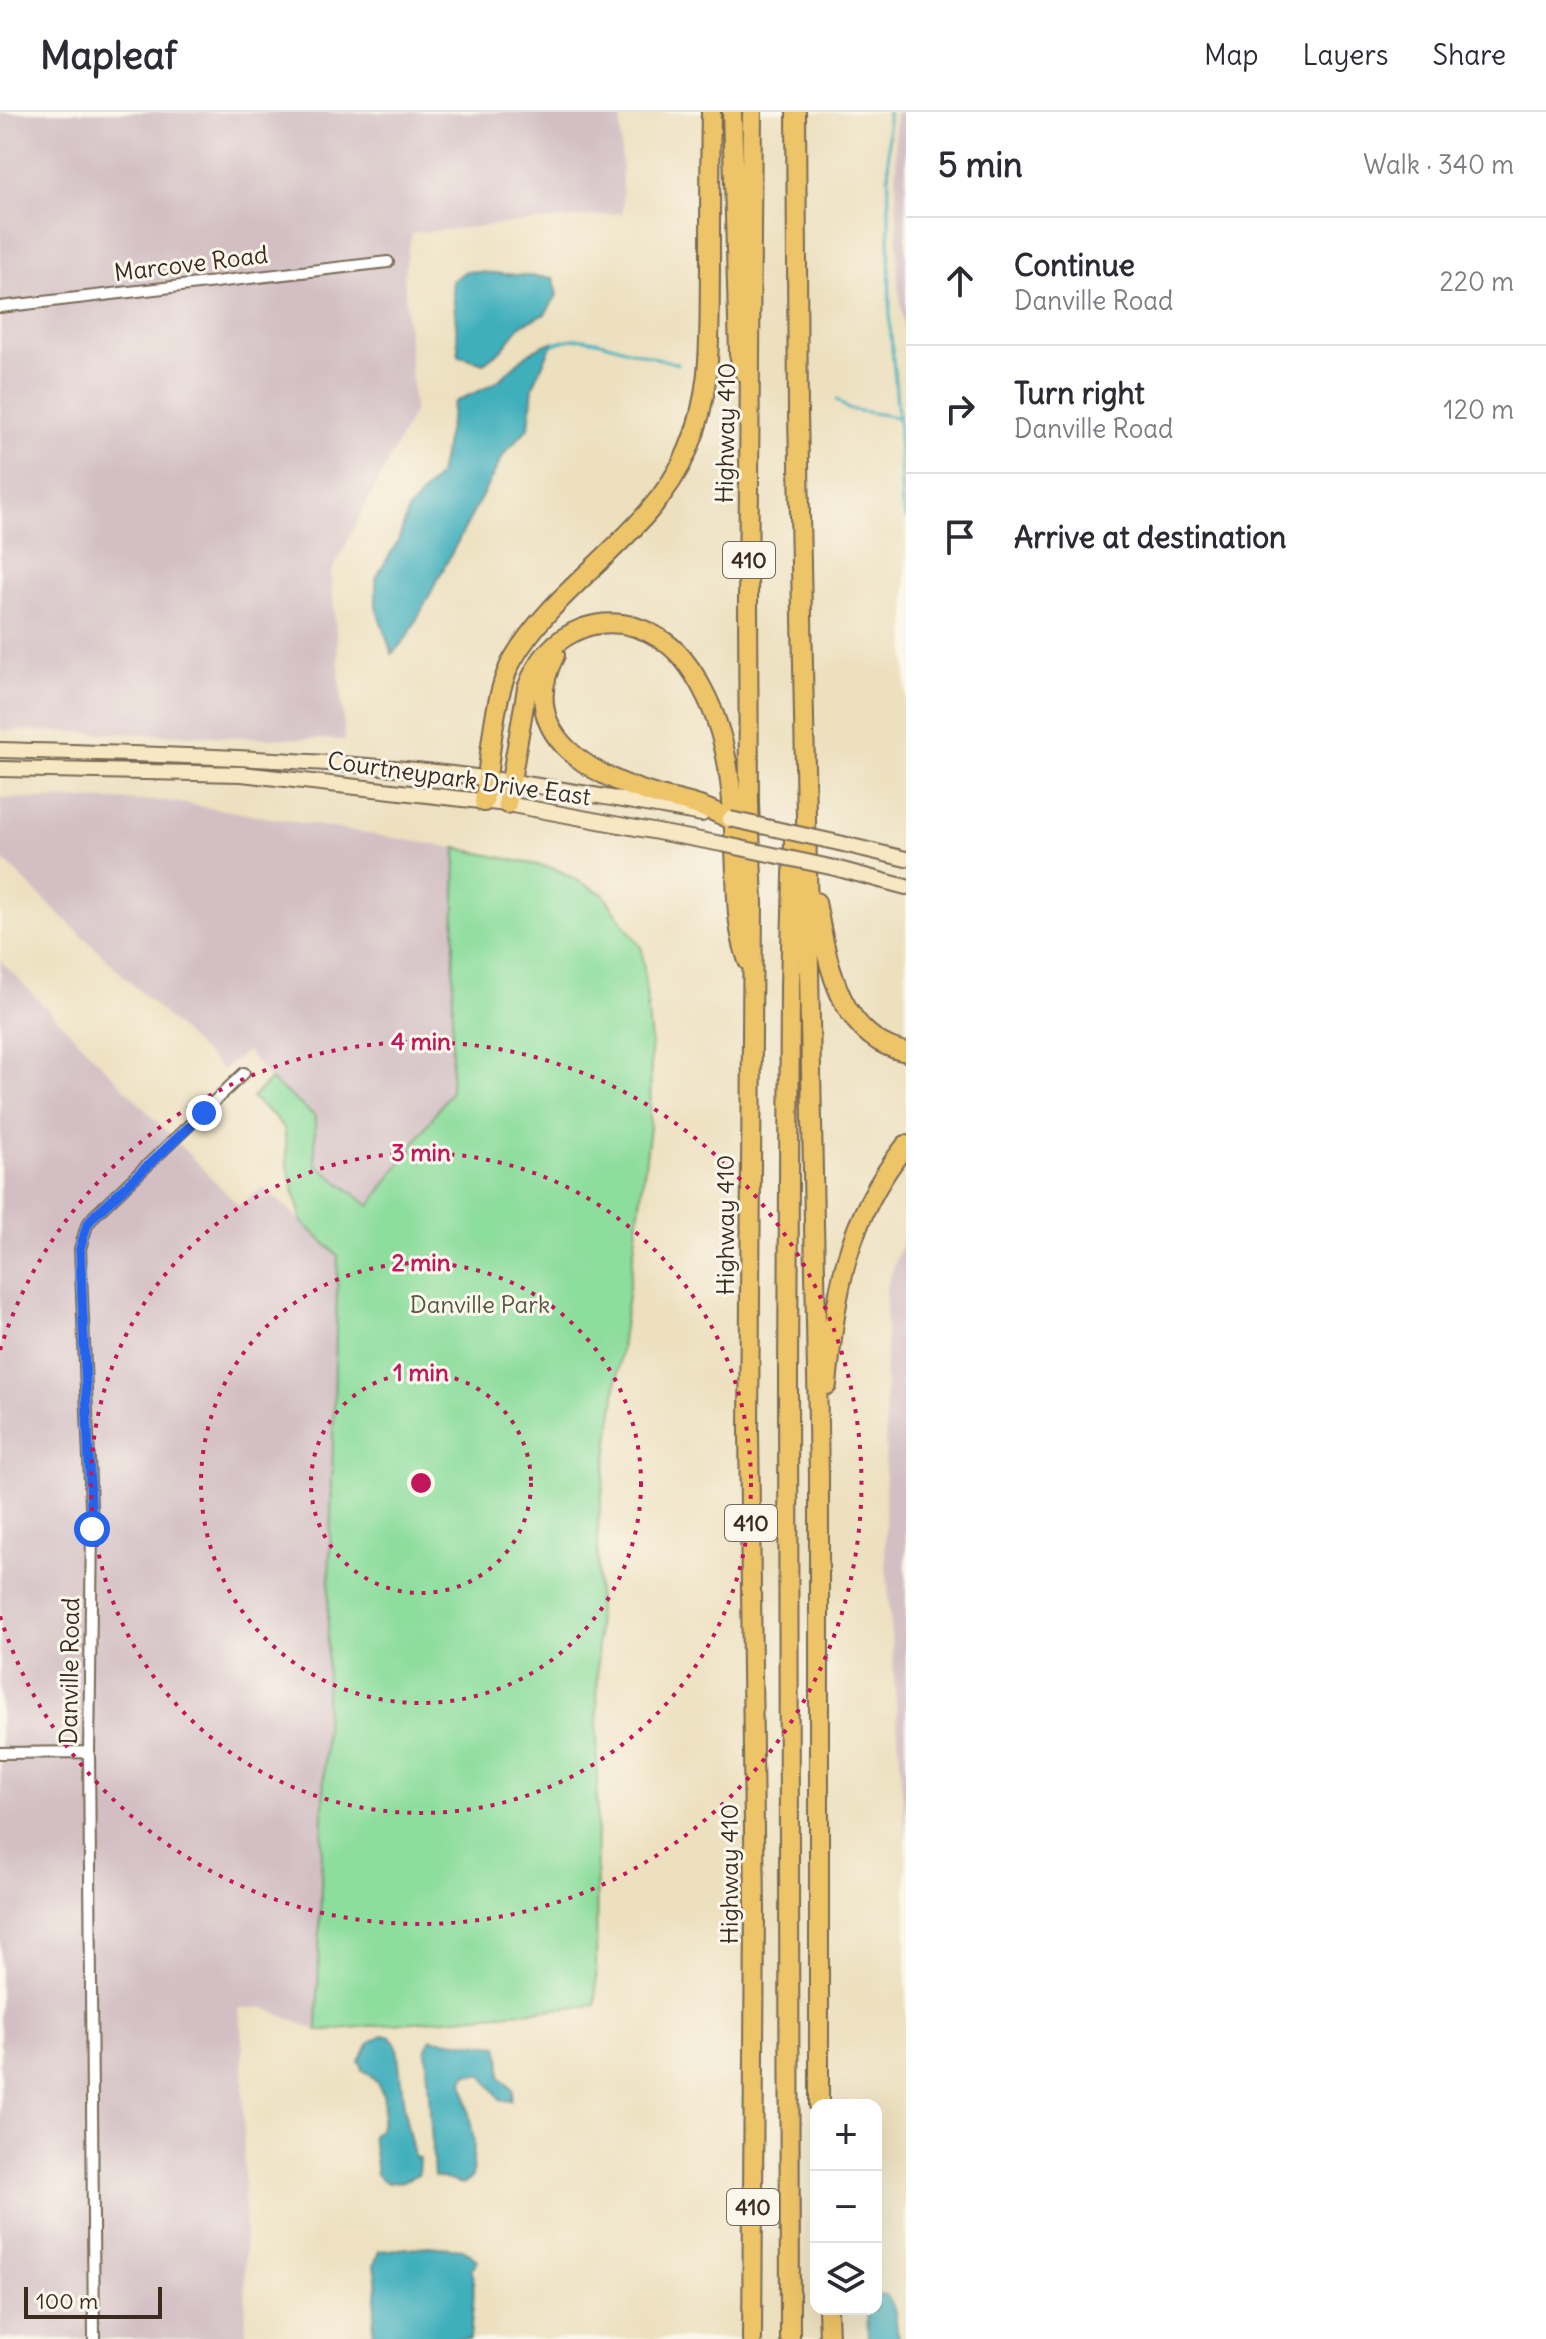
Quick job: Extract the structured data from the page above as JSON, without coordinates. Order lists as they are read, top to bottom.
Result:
{
  "streets": {
    "highway": ["Highway 410", "410"],
    "main road": ["Courtneypark Drive East"],
    "street": ["Marcove Road", "Danville Road"]
  },
  "parks": ["Danville Park"],
  "scale_bar": "100 m",
  "page": {
    "header": "Mapleaf",
    "nav": ["Map", "Layers", "Share"],
    "heading": ["5 min", "Walk · 340 m"],
    "list": [
      ["Continue", "Danville Road", "220 m"],
      ["Turn right", "Danville Road", "120 m"],
      "Arrive at destination"
    ],
    "map_buttons": ["+", "−"],
    "scale": "100 m"
  },
  "rings": [
    "4 min",
    "3 min",
    "2 min",
    "1 min"
  ]
}
